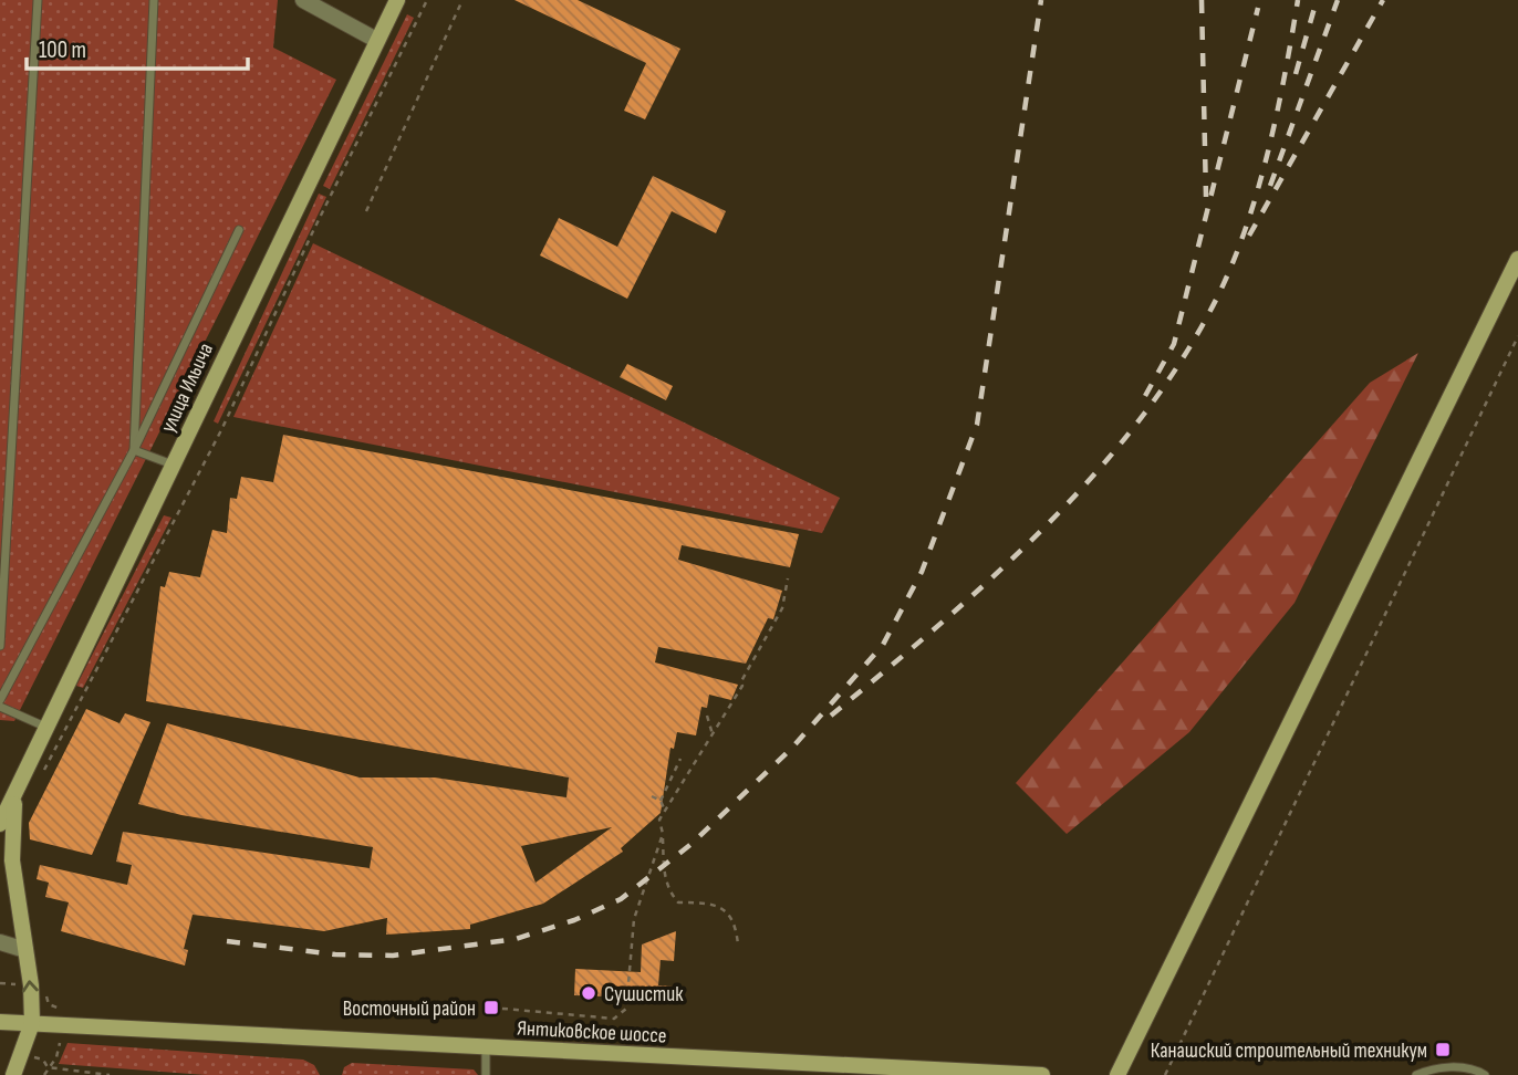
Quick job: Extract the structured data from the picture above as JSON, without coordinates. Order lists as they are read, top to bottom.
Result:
{
  "streets": {
    "street": ["улица Ильича", "Янтиковское шоссе"]
  },
  "crossings": [
    ["улица Ильича", "Янтиковское шоссе"]
  ],
  "places": {
    "other": ["Сушистик"],
    "transit": ["Восточный район", "Канашский строительный техникум"]
  },
  "scale_bar": "100 m"
}
